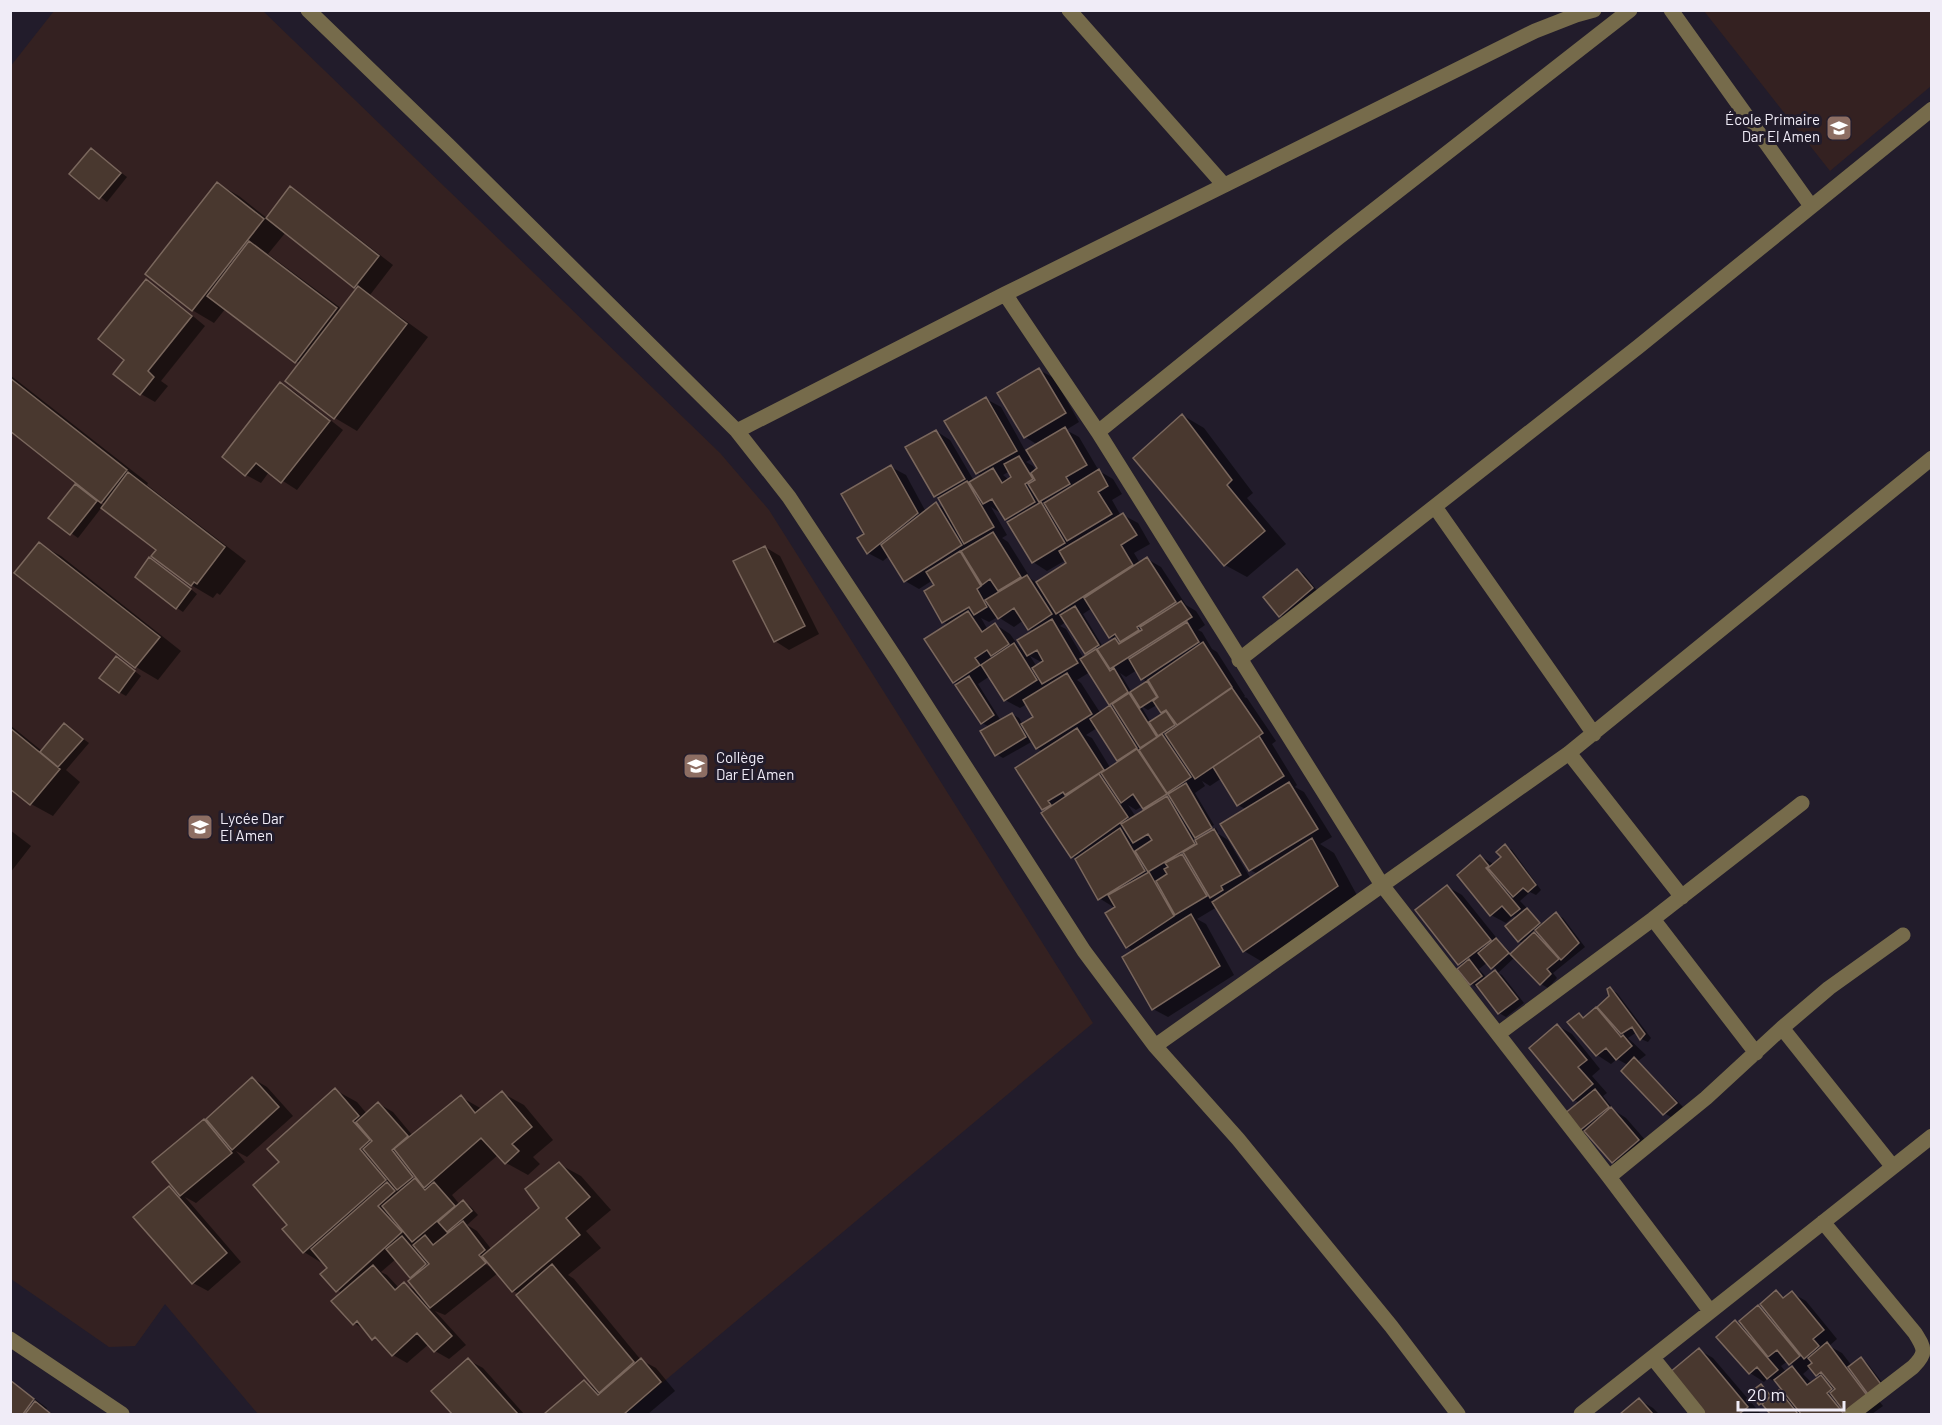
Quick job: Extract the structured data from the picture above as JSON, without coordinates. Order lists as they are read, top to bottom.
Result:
{
  "places": {
    "school or university": ["École Primaire Dar El Amen", "Collège Dar El Amen", "Lycée Dar El Amen"]
  },
  "scale_bar": "20 m"
}
